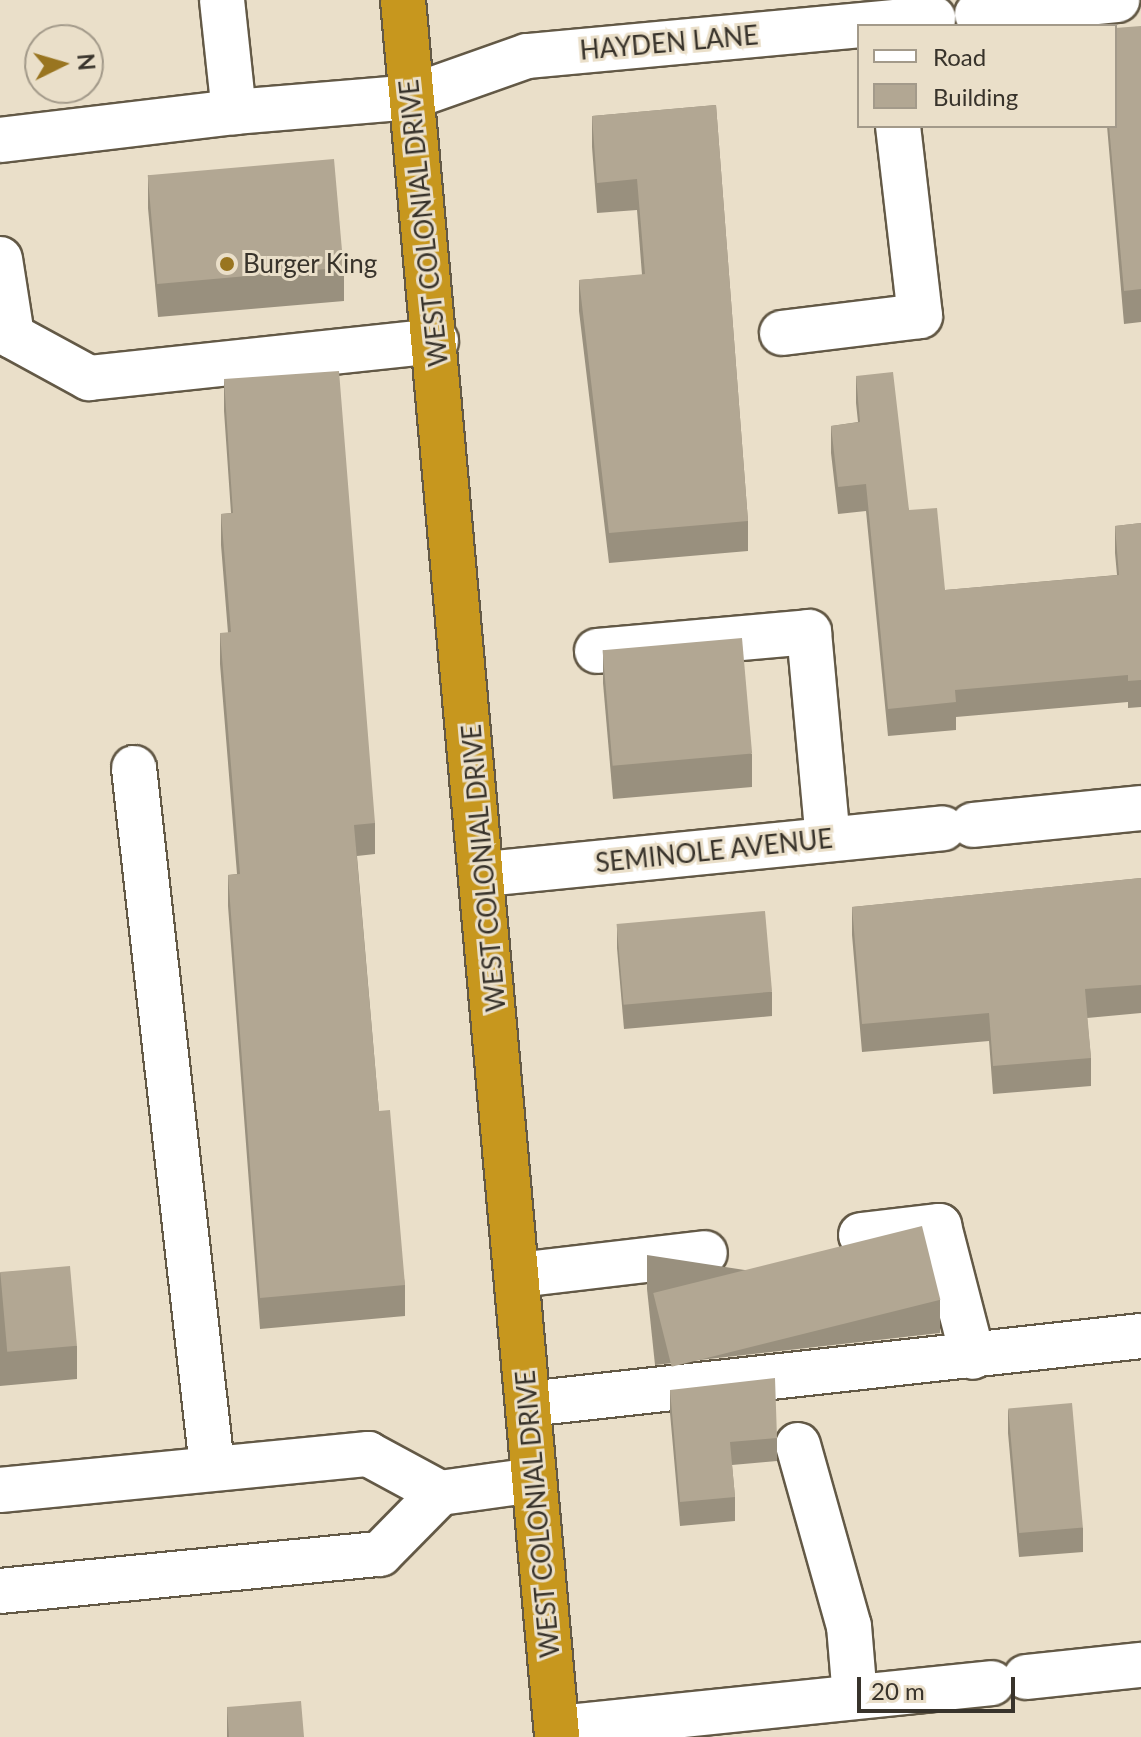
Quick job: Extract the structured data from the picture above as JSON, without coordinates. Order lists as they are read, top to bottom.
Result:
{
  "streets": {
    "highway": ["WEST COLONIAL DRIVE"],
    "street": ["HAYDEN LANE", "SEMINOLE AVENUE"]
  },
  "crossings": [
    ["HAYDEN LANE", "WEST COLONIAL DRIVE"],
    ["WEST COLONIAL DRIVE", "SEMINOLE AVENUE"]
  ],
  "places": ["Burger King"],
  "legend": ["Road", "Building"],
  "scale_bar": "20 m",
  "north": "right"
}
